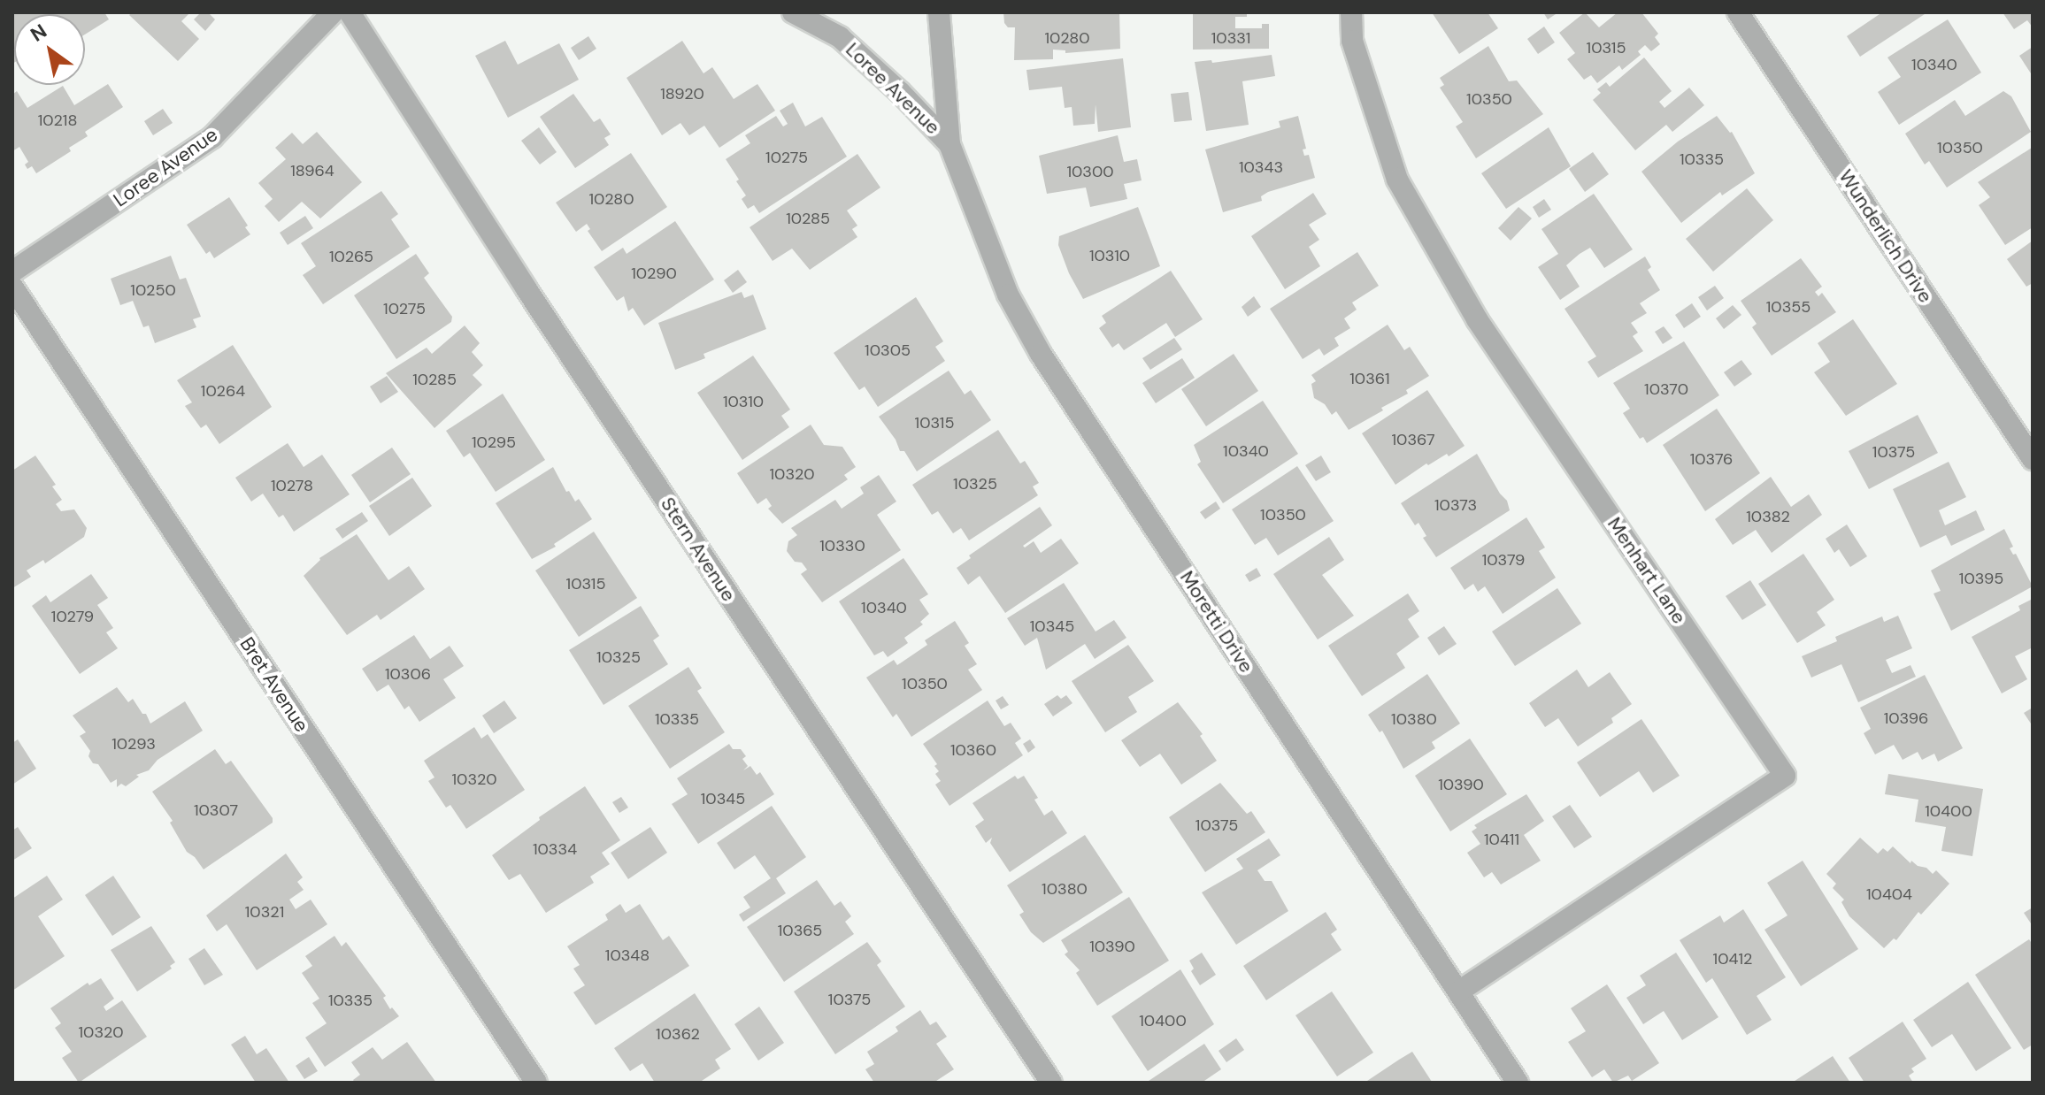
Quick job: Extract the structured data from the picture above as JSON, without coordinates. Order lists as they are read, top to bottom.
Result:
{
  "streets": {
    "street": [
      "Loree Avenue",
      "Wunderlich Drive",
      "Stern Avenue",
      "Menhart Lane",
      "Moretti Drive",
      "Bret Avenue"
    ]
  },
  "crossings": [
    ["Loree Avenue", "Moretti Drive"],
    ["Menhart Lane", "Moretti Drive"]
  ],
  "house_numbers": [
    "10280",
    "10331",
    "10315",
    "10340",
    "18920",
    "10350",
    "10218",
    "10350",
    "10275",
    "10335",
    "10343",
    "18964",
    "10300",
    "10280",
    "10285",
    "10310",
    "10265",
    "10290",
    "10250",
    "10355",
    "10275",
    "10305",
    "10361",
    "10285",
    "10370",
    "10264",
    "10310",
    "10315",
    "10367",
    "10295",
    "10340",
    "10375",
    "10376",
    "10320",
    "10325",
    "10278",
    "10373",
    "10350",
    "10382",
    "10330",
    "10379",
    "10395",
    "10315",
    "10340",
    "10279",
    "10345",
    "10325",
    "10306",
    "10350",
    "10396",
    "10335",
    "10380",
    "10293",
    "10360",
    "10320",
    "10390",
    "10345",
    "10307",
    "10400",
    "10375",
    "10411",
    "10334",
    "10380",
    "10404",
    "10321",
    "10365",
    "10390",
    "10348",
    "10412",
    "10375",
    "10335",
    "10400",
    "10320",
    "10362"
  ],
  "north": "top left"
}
